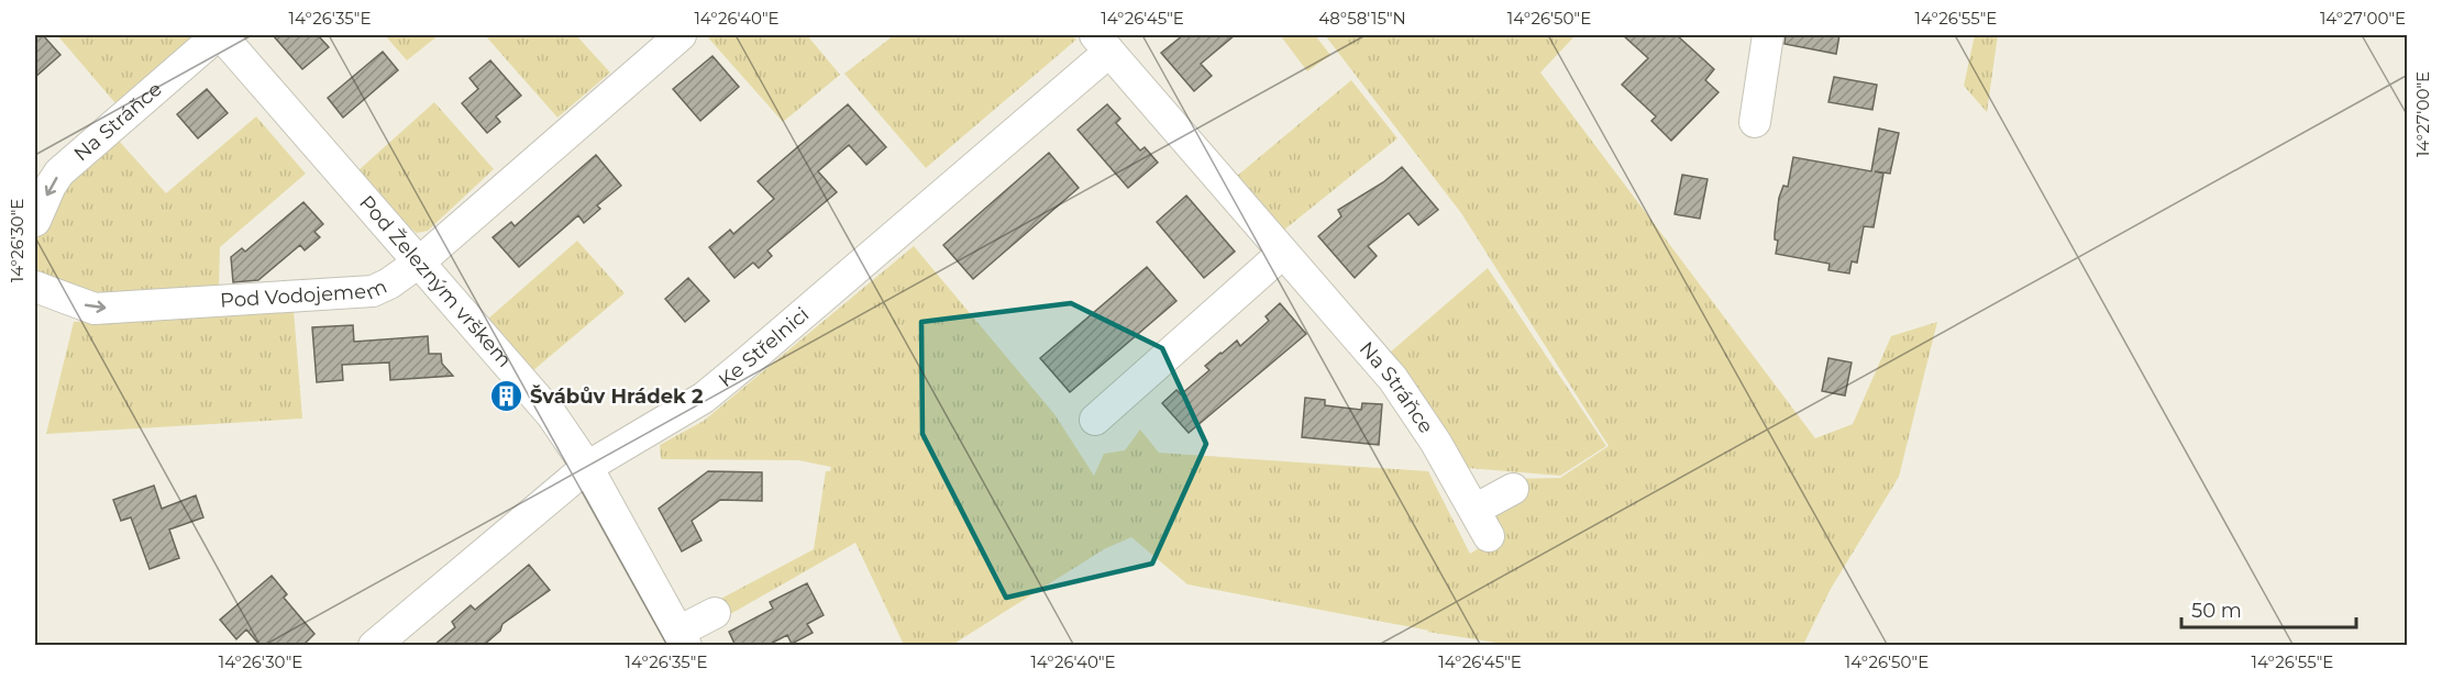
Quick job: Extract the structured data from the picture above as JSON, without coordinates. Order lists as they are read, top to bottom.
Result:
{
  "streets": {
    "street": [
      "Na Stráňce",
      "Pod Železným vrškem",
      "Pod Vodojemem",
      "Ke Střelnici"
    ]
  },
  "crossings": [
    ["Na Stráňce", "Pod Železným vrškem"],
    ["Na Stráňce", "Ke Střelnici"],
    ["Pod Železným vrškem", "Pod Vodojemem"],
    ["Pod Železným vrškem", "Ke Střelnici"]
  ],
  "one_way": ["Pod Vodojemem"],
  "places": {
    "building": ["Švábův Hrádek 2"]
  },
  "scale_bar": "50 m",
  "coordinates": [
    "14°26'35\"E",
    "14°26'40\"E",
    "14°26'45\"E",
    "48°58'15\"N",
    "14°26'50\"E",
    "14°26'55\"E",
    "14°27'00\"E",
    "14°26'30\"E"
  ]
}
